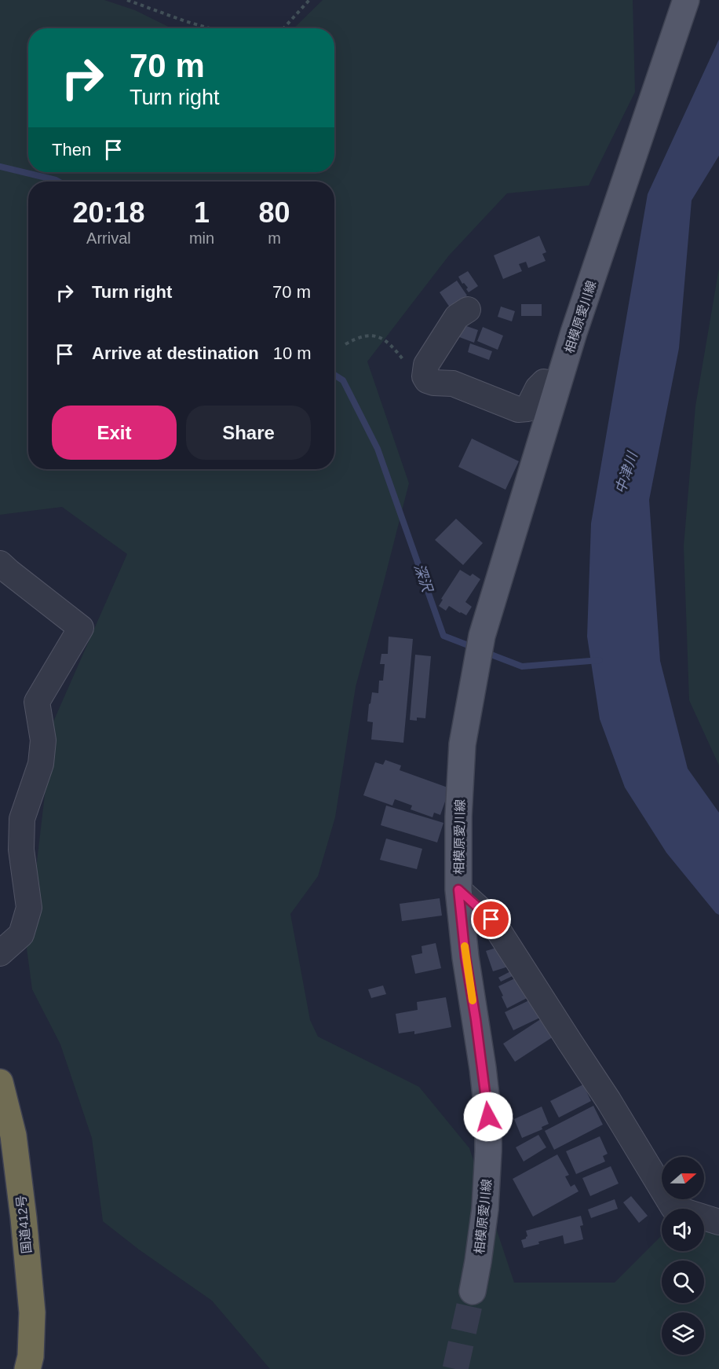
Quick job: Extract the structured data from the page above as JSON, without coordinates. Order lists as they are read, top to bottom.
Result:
{
  "streets": {
    "highway": ["国道412号"],
    "main road": ["相模原愛川線"]
  },
  "water": ["中津川", "深沢"],
  "north": "right",
  "page": {
    "turn": ["70 m", "Turn right"],
    "then": "Then",
    "eta": [
      "20:18",
      "Arrival",
      "1",
      "min",
      "80",
      "m"
    ],
    "list": [
      {
        "name": "Turn right",
        "value": "70 m"
      },
      {
        "name": "Arrive at destination",
        "value": "10 m"
      }
    ],
    "buttons": ["Exit", "Share"]
  }
}
